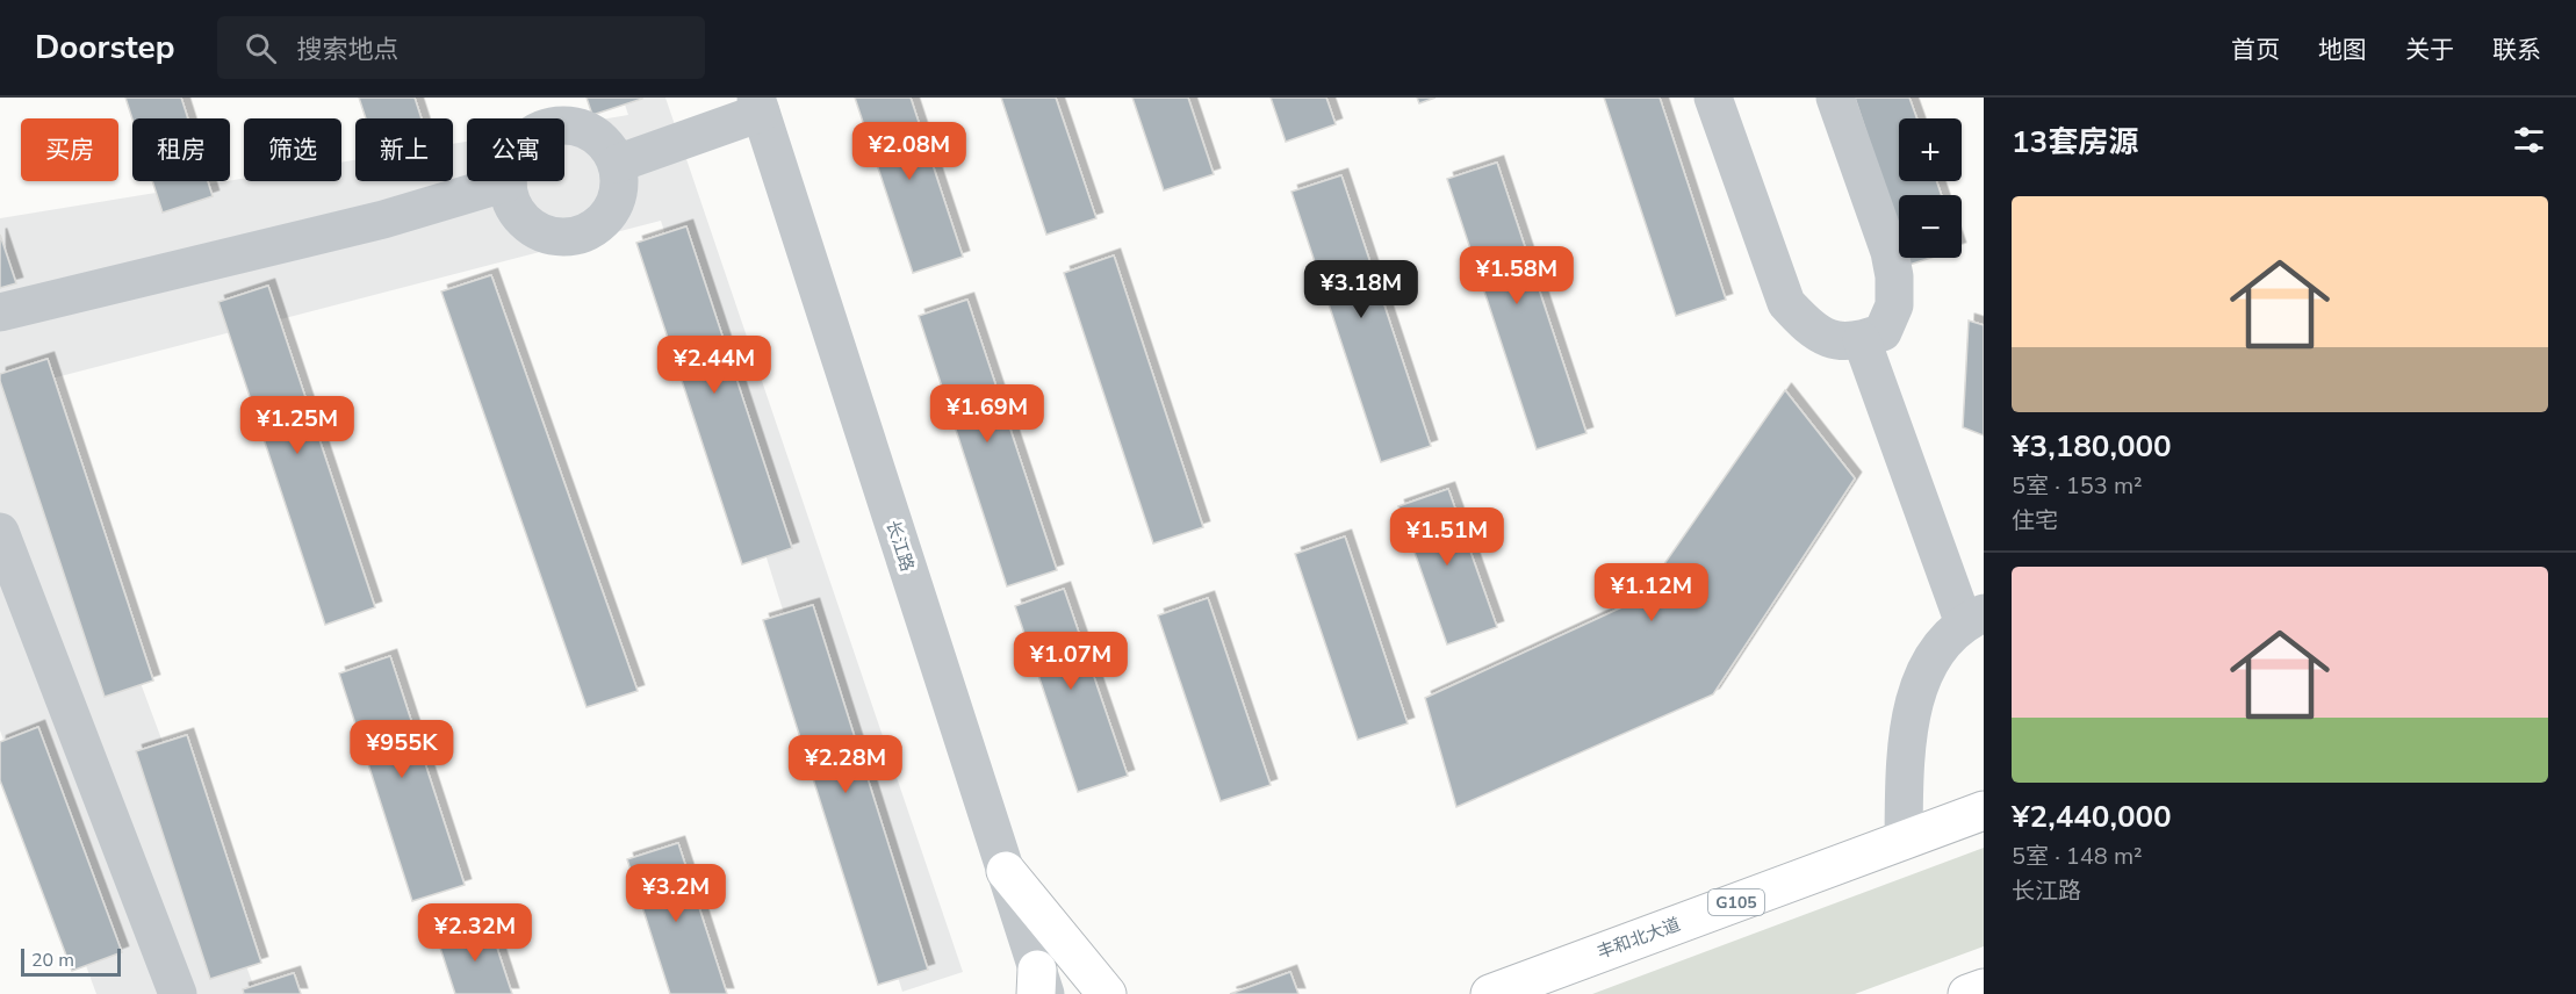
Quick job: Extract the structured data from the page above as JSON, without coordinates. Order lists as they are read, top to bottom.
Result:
{
  "streets": {
    "highway": ["G105", "丰和北大道"],
    "street": ["长江路"]
  },
  "scale_bar": "20 m",
  "page": {
    "header": "Doorstep",
    "search": "搜索地点",
    "nav": [
      "首页",
      "地图",
      "关于",
      "联系"
    ],
    "heading": "13套房源",
    "map_buttons": ["+", "−"],
    "chip": [
      "买房",
      "租房",
      "筛选",
      "新上",
      "公寓"
    ],
    "price": [
      "¥2.08M",
      "¥1.58M",
      "¥3.18M",
      "¥2.44M",
      "¥1.69M",
      "¥1.25M",
      "¥1.51M",
      "¥1.12M",
      "¥1.07M",
      "¥955K",
      "¥2.28M",
      "¥3.2M",
      "¥2.32M"
    ],
    "list": [
      {
        "name": "¥3,180,000",
        "note": "5室 · 153 m² · 住宅"
      },
      {
        "name": "¥2,440,000",
        "note": "5室 · 148 m² · 长江路"
      }
    ],
    "scale": "20 m"
  }
}
